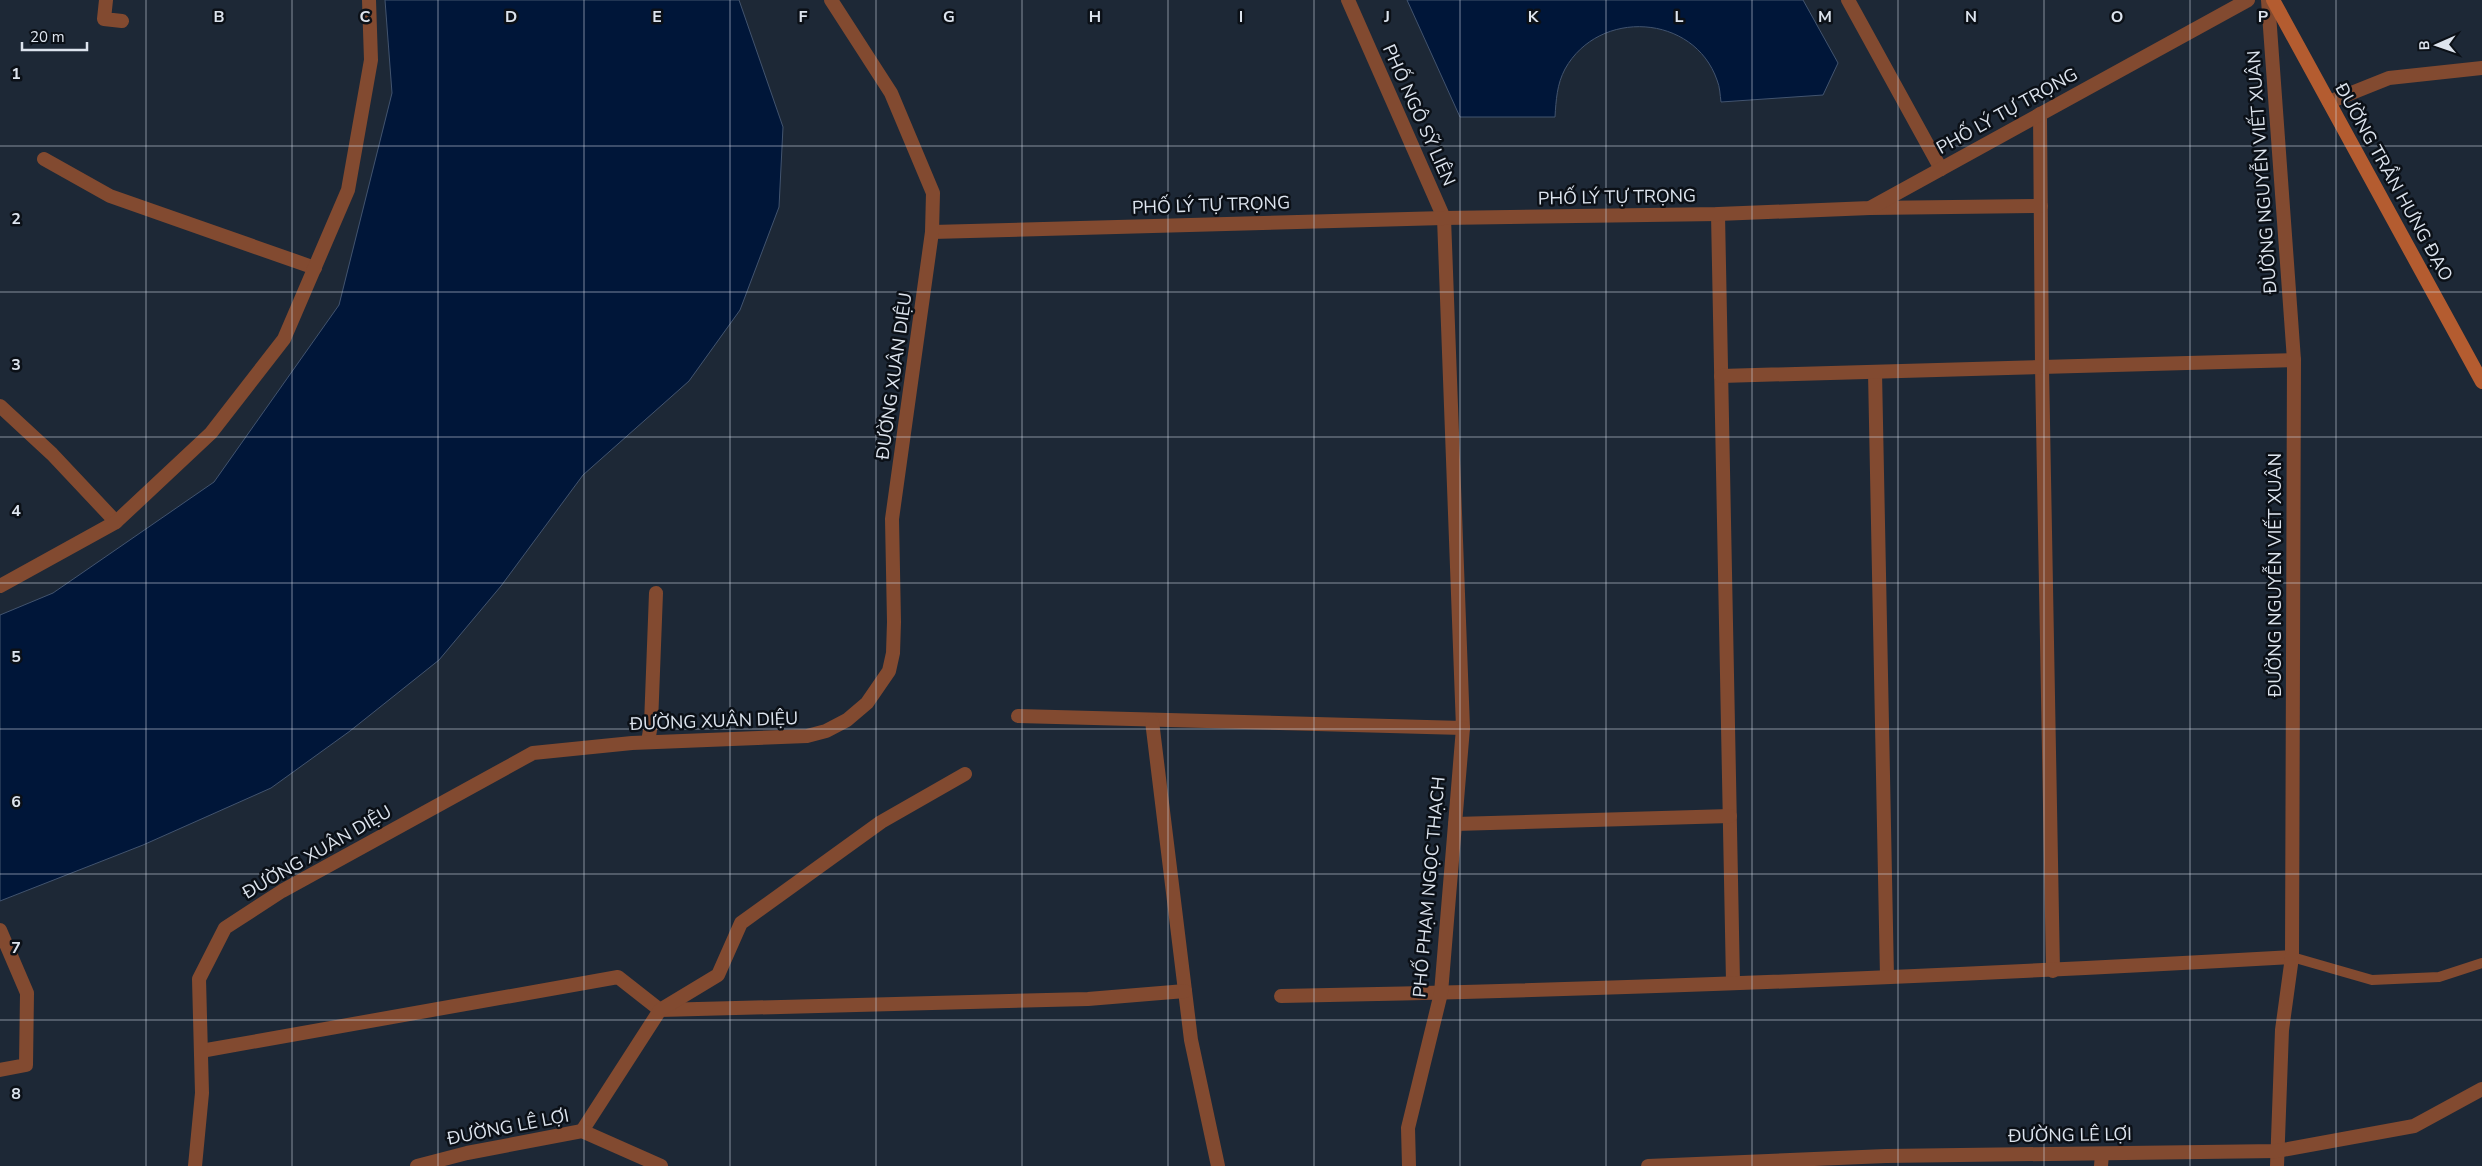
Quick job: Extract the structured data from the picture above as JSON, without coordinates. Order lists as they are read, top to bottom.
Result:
{
  "streets": {
    "main road": ["ĐƯỜNG TRẦN HƯNG ĐẠO"],
    "street": [
      "PHỐ LÝ TỰ TRỌNG",
      "PHỐ NGÔ SỸ LIÊN",
      "ĐƯỜNG NGUYỄN VIẾT XUÂN",
      "ĐƯỜNG XUÂN DIỆU",
      "PHỐ PHẠM NGỌC THẠCH",
      "ĐƯỜNG LÊ LỢI"
    ]
  },
  "crossings": [
    ["PHỐ LÝ TỰ TRỌNG", "PHỐ NGÔ SỸ LIÊN"],
    ["PHỐ LÝ TỰ TRỌNG", "ĐƯỜNG XUÂN DIỆU"],
    ["PHỐ LÝ TỰ TRỌNG", "PHỐ PHẠM NGỌC THẠCH"],
    ["PHỐ NGÔ SỸ LIÊN", "PHỐ PHẠM NGỌC THẠCH"],
    ["ĐƯỜNG NGUYỄN VIẾT XUÂN", "ĐƯỜNG LÊ LỢI"]
  ],
  "scale_bar": "20 m",
  "north": "left",
  "grid": {
    "columns": [
      "B",
      "C",
      "D",
      "E",
      "F",
      "G",
      "H",
      "I",
      "J",
      "K",
      "L",
      "M",
      "N",
      "O",
      "P"
    ],
    "rows": [
      "1",
      "2",
      "3",
      "4",
      "5",
      "6",
      "7",
      "8"
    ]
  }
}
